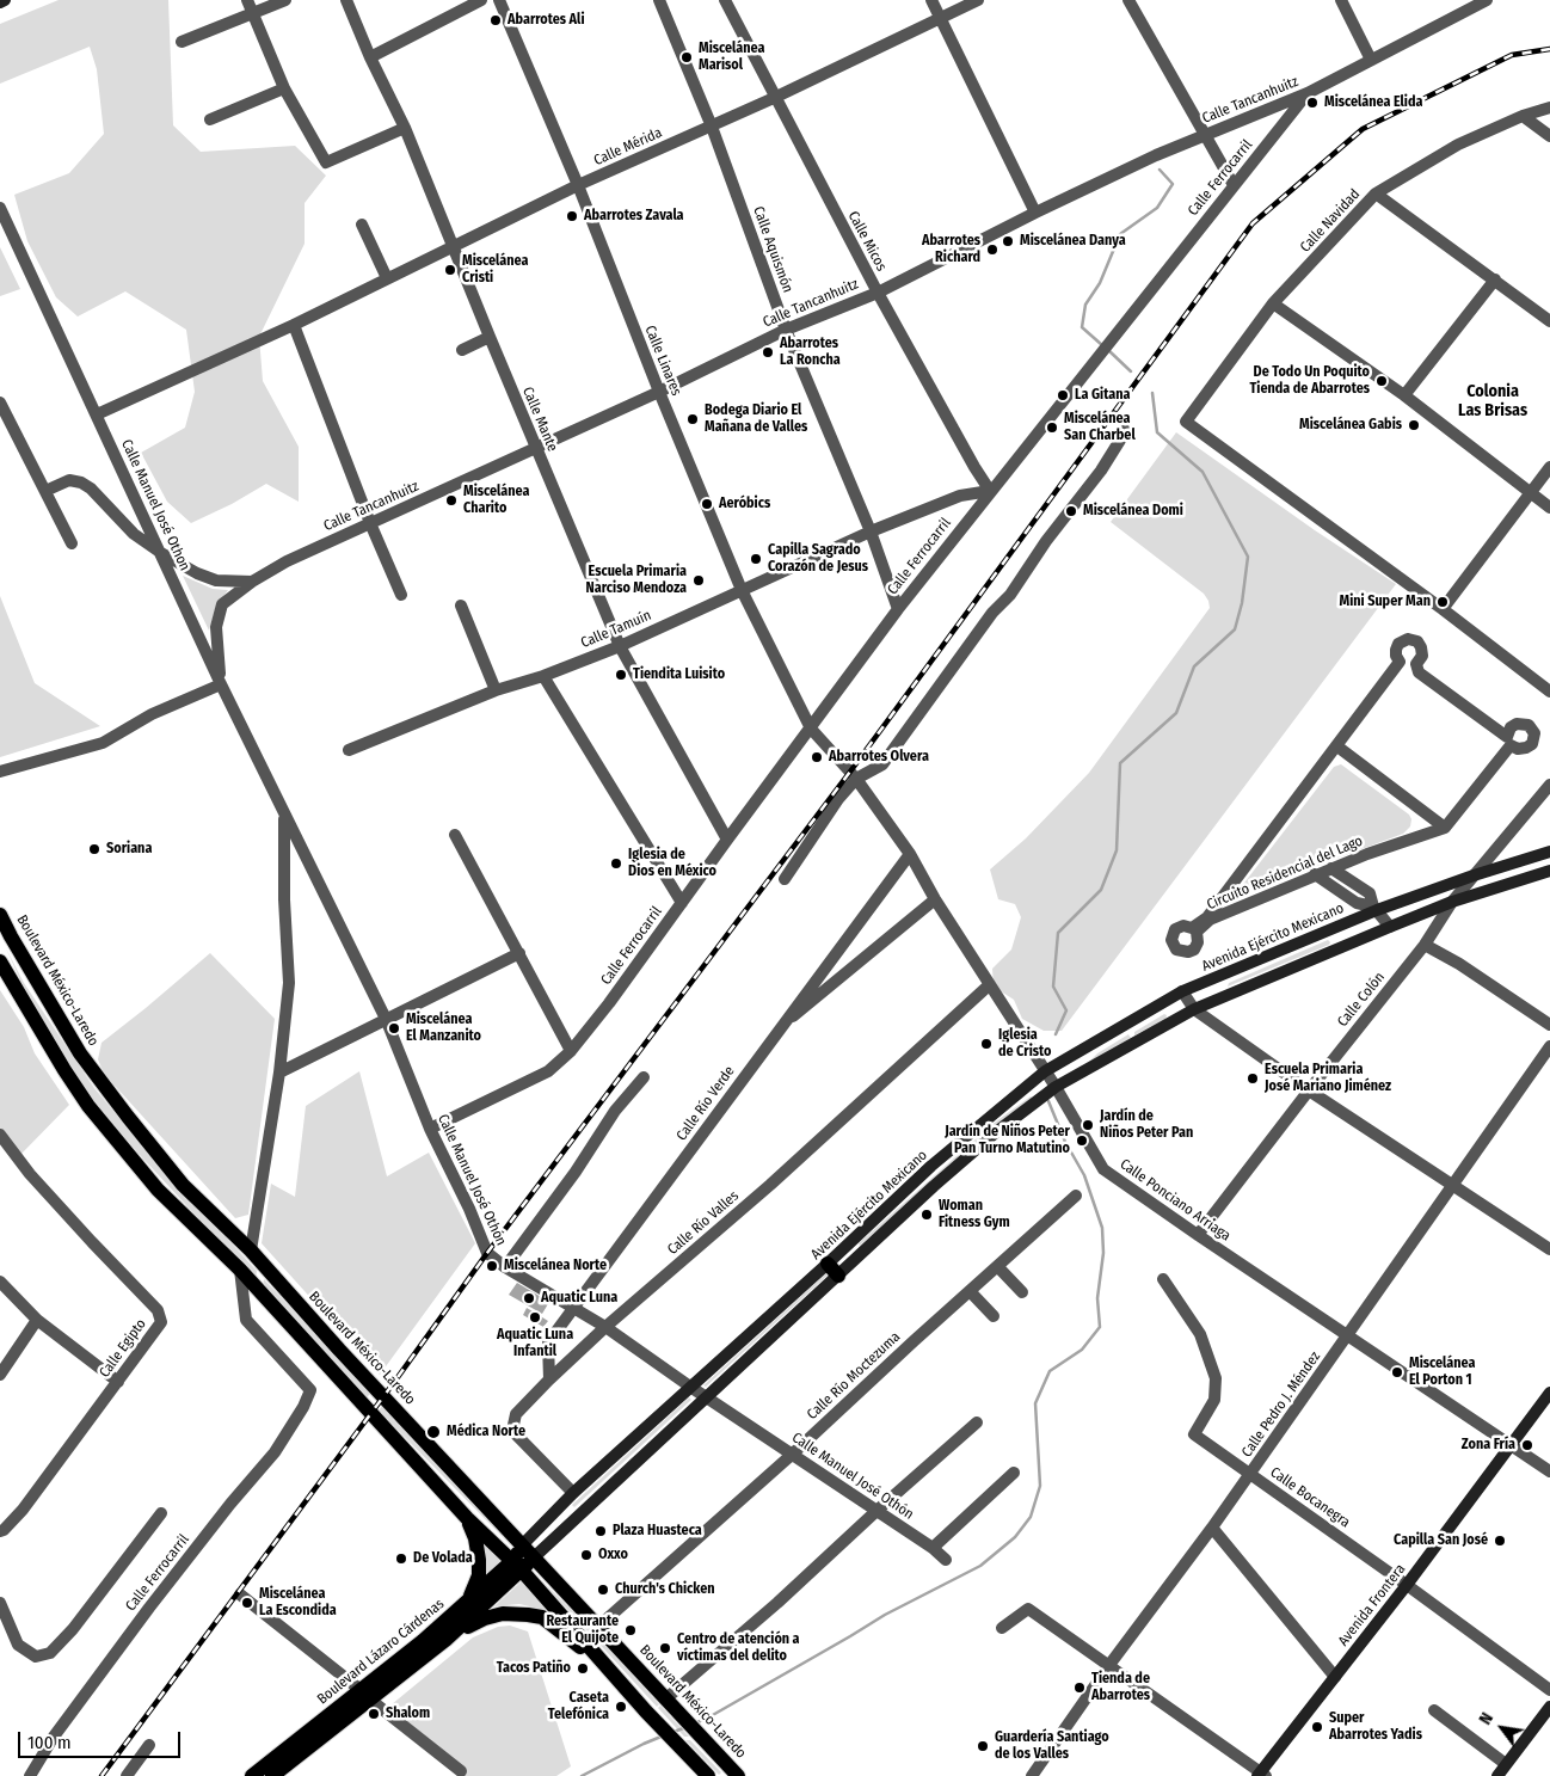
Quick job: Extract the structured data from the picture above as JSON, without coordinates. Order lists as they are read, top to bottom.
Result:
{
  "streets": {
    "main road": [
      "Avenida Ejército Mexicano",
      "Boulevard México-Laredo",
      "Avenida Frontera",
      "Boulevard Lázaro Cárdenas"
    ],
    "street": [
      "Calle Tancanhuitz",
      "Calle Mérida",
      "Calle Ferrocarril",
      "Calle Navidad",
      "Calle Micos",
      "Calle Aquismón",
      "Calle Linares",
      "Calle Mante",
      "Calle Manuel José Othon",
      "Calle Tamuín",
      "Circuito Residencial del Lago",
      "Calle Colón",
      "Calle Río Verde",
      "Calle Manuel José Othón",
      "Calle Ponciano Arriaga",
      "Calle Río Valles",
      "Calle Egipto",
      "Calle Río Moctezuma",
      "Calle Pedro J. Méndez",
      "Calle Bocanegra"
    ]
  },
  "crossings": [
    ["Calle Tancanhuitz", "Calle Ferrocarril"],
    ["Calle Tancanhuitz", "Calle Micos"],
    ["Calle Tancanhuitz", "Calle Aquismón"],
    ["Calle Tancanhuitz", "Calle Linares"],
    ["Calle Tancanhuitz", "Calle Mante"],
    ["Calle Tancanhuitz", "Calle Manuel José Othon"],
    ["Calle Mérida", "Calle Micos"],
    ["Calle Mérida", "Calle Aquismón"],
    ["Calle Mérida", "Calle Linares"],
    ["Calle Mérida", "Calle Mante"],
    ["Calle Mérida", "Calle Manuel José Othon"],
    ["Calle Ferrocarril", "Calle Micos"],
    ["Calle Ferrocarril", "Calle Aquismón"],
    ["Calle Ferrocarril", "Calle Linares"],
    ["Calle Ferrocarril", "Calle Mante"],
    ["Calle Ferrocarril", "Calle Tamuín"],
    ["Calle Ferrocarril", "Calle Manuel José Othón"],
    ["Calle Ferrocarril", "Calle Ponciano Arriaga"],
    ["Calle Micos", "Calle Tamuín"],
    ["Calle Aquismón", "Calle Tamuín"],
    ["Calle Linares", "Calle Tamuín"],
    ["Calle Linares", "Calle Ponciano Arriaga"],
    ["Calle Mante", "Calle Tamuín"],
    ["Calle Manuel José Othon", "Calle Manuel José Othón"],
    ["Avenida Ejército Mexicano", "Boulevard México-Laredo"],
    ["Avenida Ejército Mexicano", "Calle Colón"],
    ["Avenida Ejército Mexicano", "Calle Manuel José Othón"],
    ["Avenida Ejército Mexicano", "Calle Ponciano Arriaga"],
    ["Avenida Ejército Mexicano", "Calle Río Valles"],
    ["Avenida Ejército Mexicano", "Boulevard Lázaro Cárdenas"],
    ["Boulevard México-Laredo", "Calle Río Moctezuma"],
    ["Boulevard México-Laredo", "Boulevard Lázaro Cárdenas"],
    ["Calle Colón", "Calle Ponciano Arriaga"],
    ["Calle Río Verde", "Calle Manuel José Othón"],
    ["Calle Río Verde", "Calle Ponciano Arriaga"],
    ["Calle Río Verde", "Calle Río Valles"],
    ["Calle Manuel José Othón", "Calle Río Valles"],
    ["Calle Manuel José Othón", "Calle Río Moctezuma"],
    ["Calle Ponciano Arriaga", "Calle Río Valles"],
    ["Calle Ponciano Arriaga", "Calle Pedro J. Méndez"],
    ["Calle Ponciano Arriaga", "Avenida Frontera"],
    ["Calle Pedro J. Méndez", "Calle Bocanegra"],
    ["Calle Bocanegra", "Avenida Frontera"]
  ],
  "districts": ["Colonia Las Brisas"],
  "places": [
    "Abarrotes Ali",
    "Miscelánea Marisol",
    "Miscelánea Elida",
    "Abarrotes Zavala",
    "Miscelánea Danya",
    "Abarrotes Richard",
    "Miscelánea Cristi",
    "Abarrotes La Roncha",
    "De Todo Un Poquito Tienda de Abarrotes",
    "La Gitana",
    "Bodega Diario El Mañana de Valles",
    "Miscelánea Gabis",
    "Miscelánea San Charbel",
    "Miscelánea Charito",
    "Aeróbics",
    "Miscelánea Domi",
    "Capilla Sagrado Corazón de Jesus",
    "Escuela Primaria Narciso Mendoza",
    "Mini Super Man",
    "Tiendita Luisito",
    "Abarrotes Olvera",
    "Soriana",
    "Iglesia de Dios en México",
    "Miscelánea El Manzanito",
    "Iglesia de Cristo",
    "Escuela Primaria José Mariano Jiménez",
    "Jardín de Niños Peter Pan",
    "Jardín de Niños Peter Pan Turno Matutino",
    "Woman Fitness Gym",
    "Miscelánea Norte",
    "Aquatic Luna",
    "Aquatic Luna Infantil",
    "Miscelánea El Porton 1",
    "Médica Norte",
    "Zona Fría",
    "Plaza Huasteca",
    "Capilla San José",
    "Oxxo",
    "De Volada",
    "Church's Chicken",
    "Miscelánea La Escondida",
    "Restaurante El Quijote",
    "Centro de atención a víctimas del delito",
    "Tacos Patiño",
    "Tienda de Abarrotes",
    "Caseta Telefónica",
    "Shalom",
    "Super Abarrotes Yadis",
    "Guardería Santiago de los Valles"
  ],
  "scale_bar": "100 m",
  "north": "top left"
}
